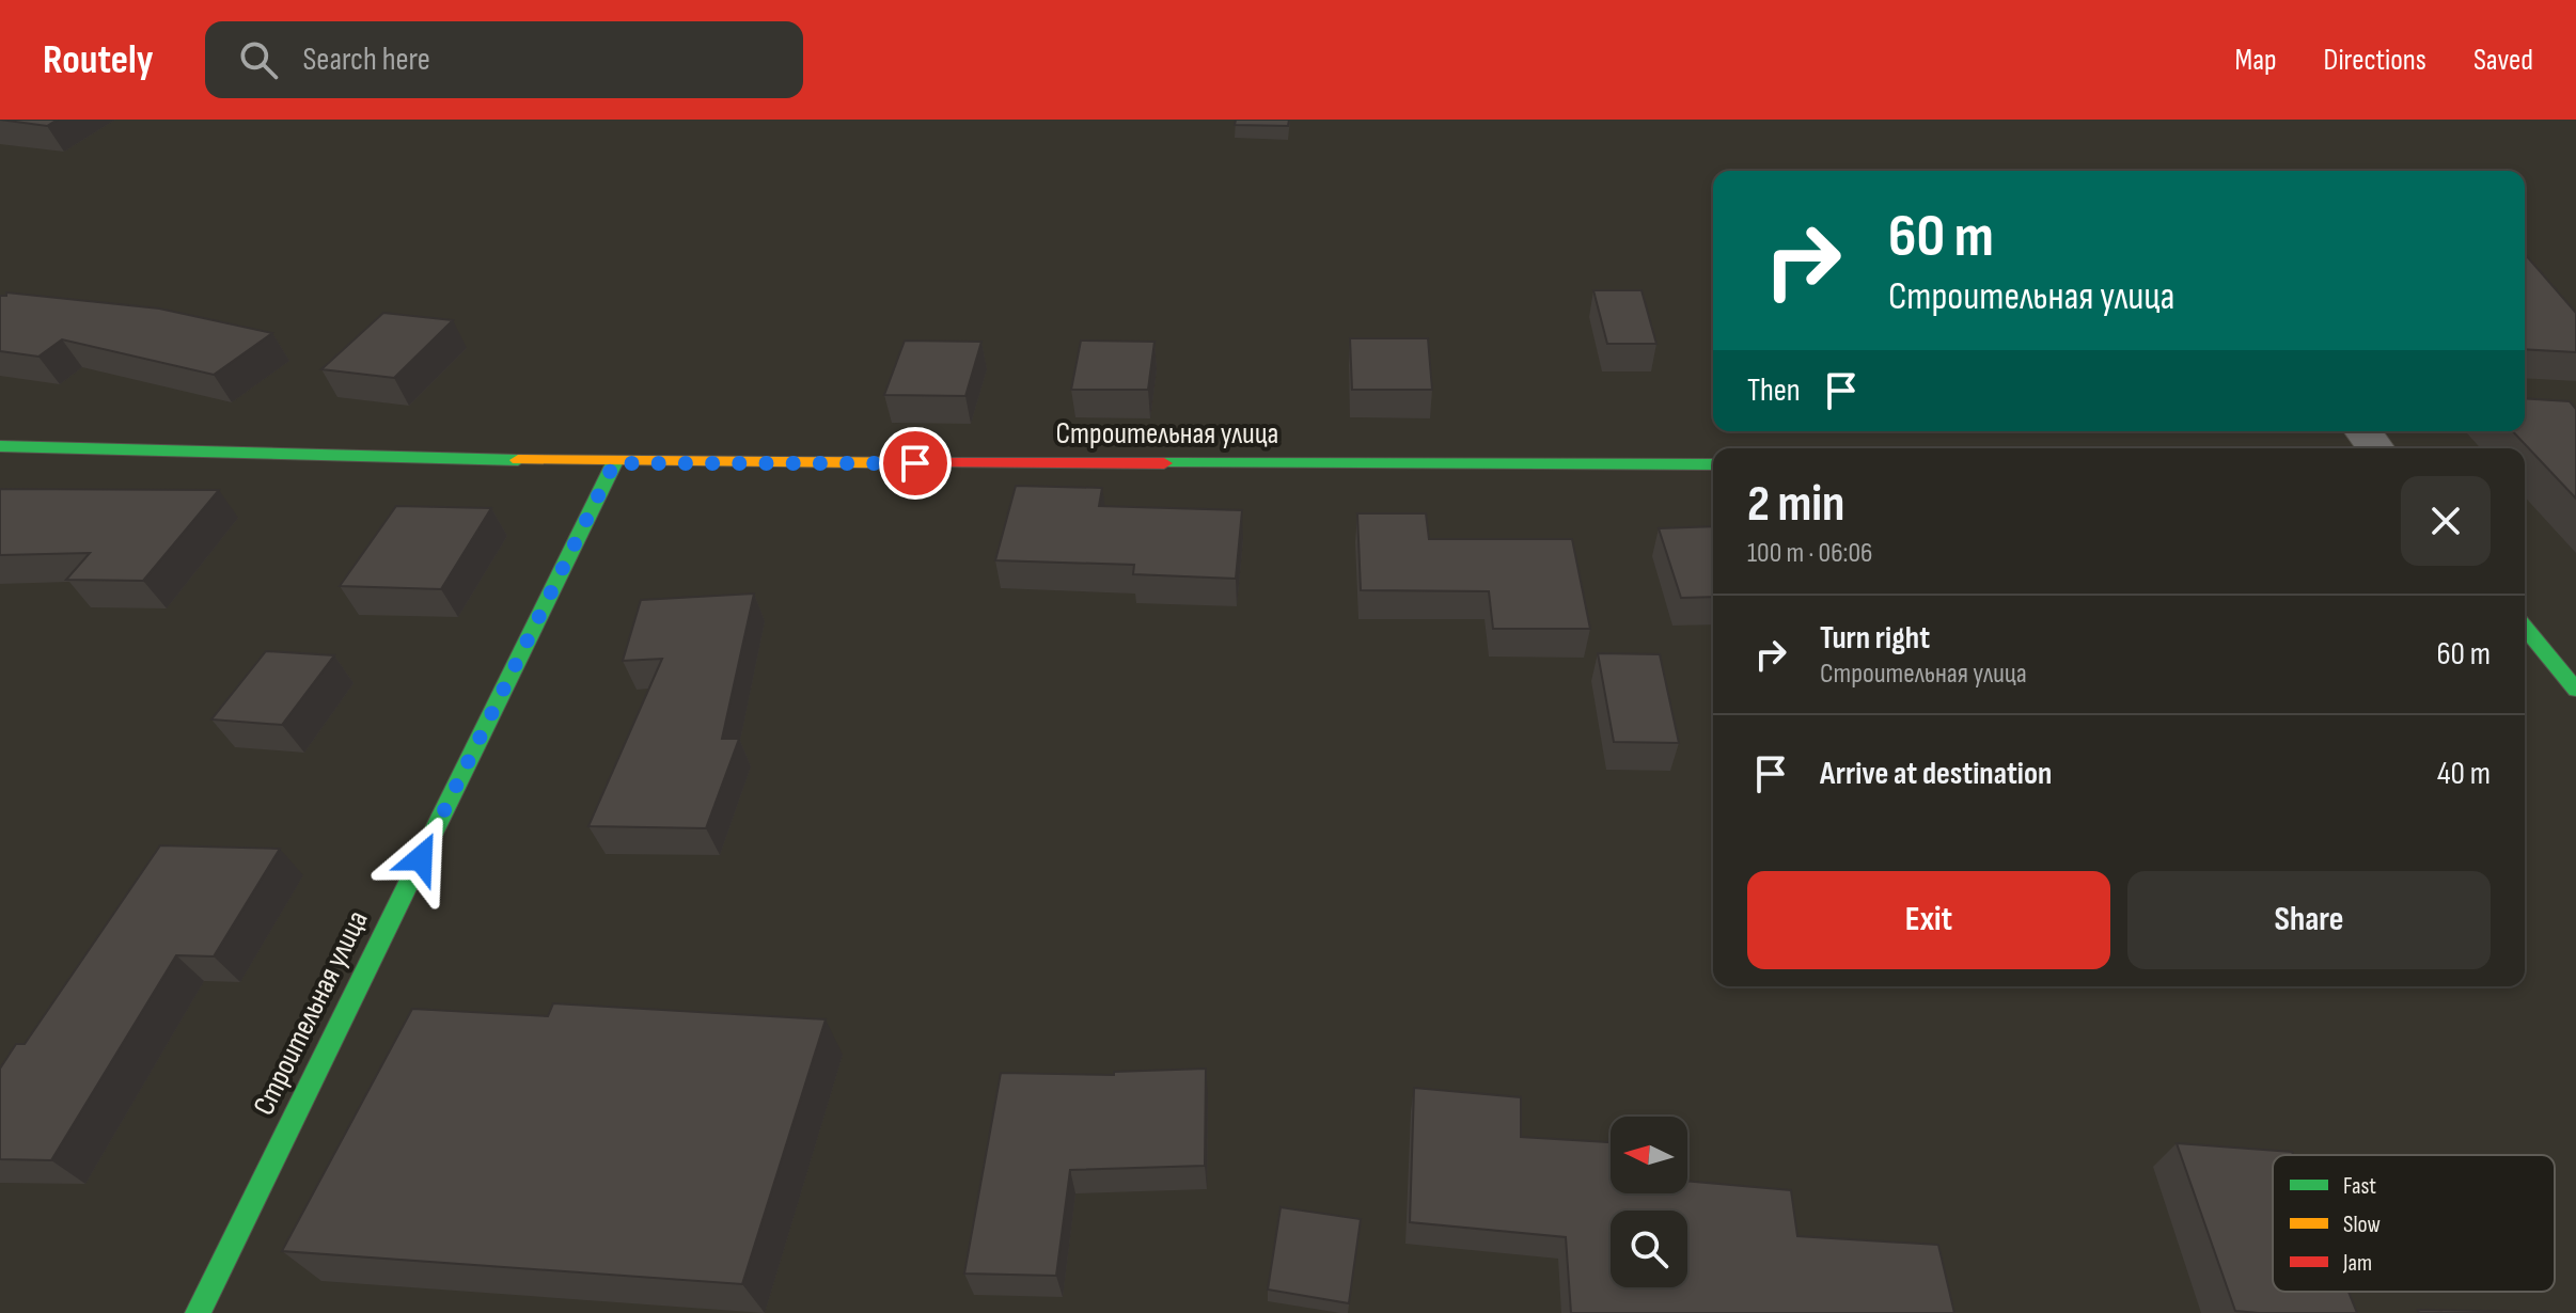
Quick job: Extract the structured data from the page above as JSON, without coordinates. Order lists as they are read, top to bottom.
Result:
{
  "streets": {
    "street": ["Строительная улица"]
  },
  "legend": ["Fast", "Slow", "Jam"],
  "north": "left",
  "page": {
    "header": "Routely",
    "search": "Search here",
    "nav": ["Map", "Directions", "Saved"],
    "turn": ["60 m", "Строительная улица"],
    "then": "Then",
    "heading": ["2 min", "100 m · 06:06"],
    "list": [
      {
        "name": "Turn right",
        "note": "Строительная улица",
        "value": "60 m"
      },
      {
        "name": "Arrive at destination",
        "value": "40 m"
      }
    ],
    "buttons": ["Exit", "Share"]
  }
}
